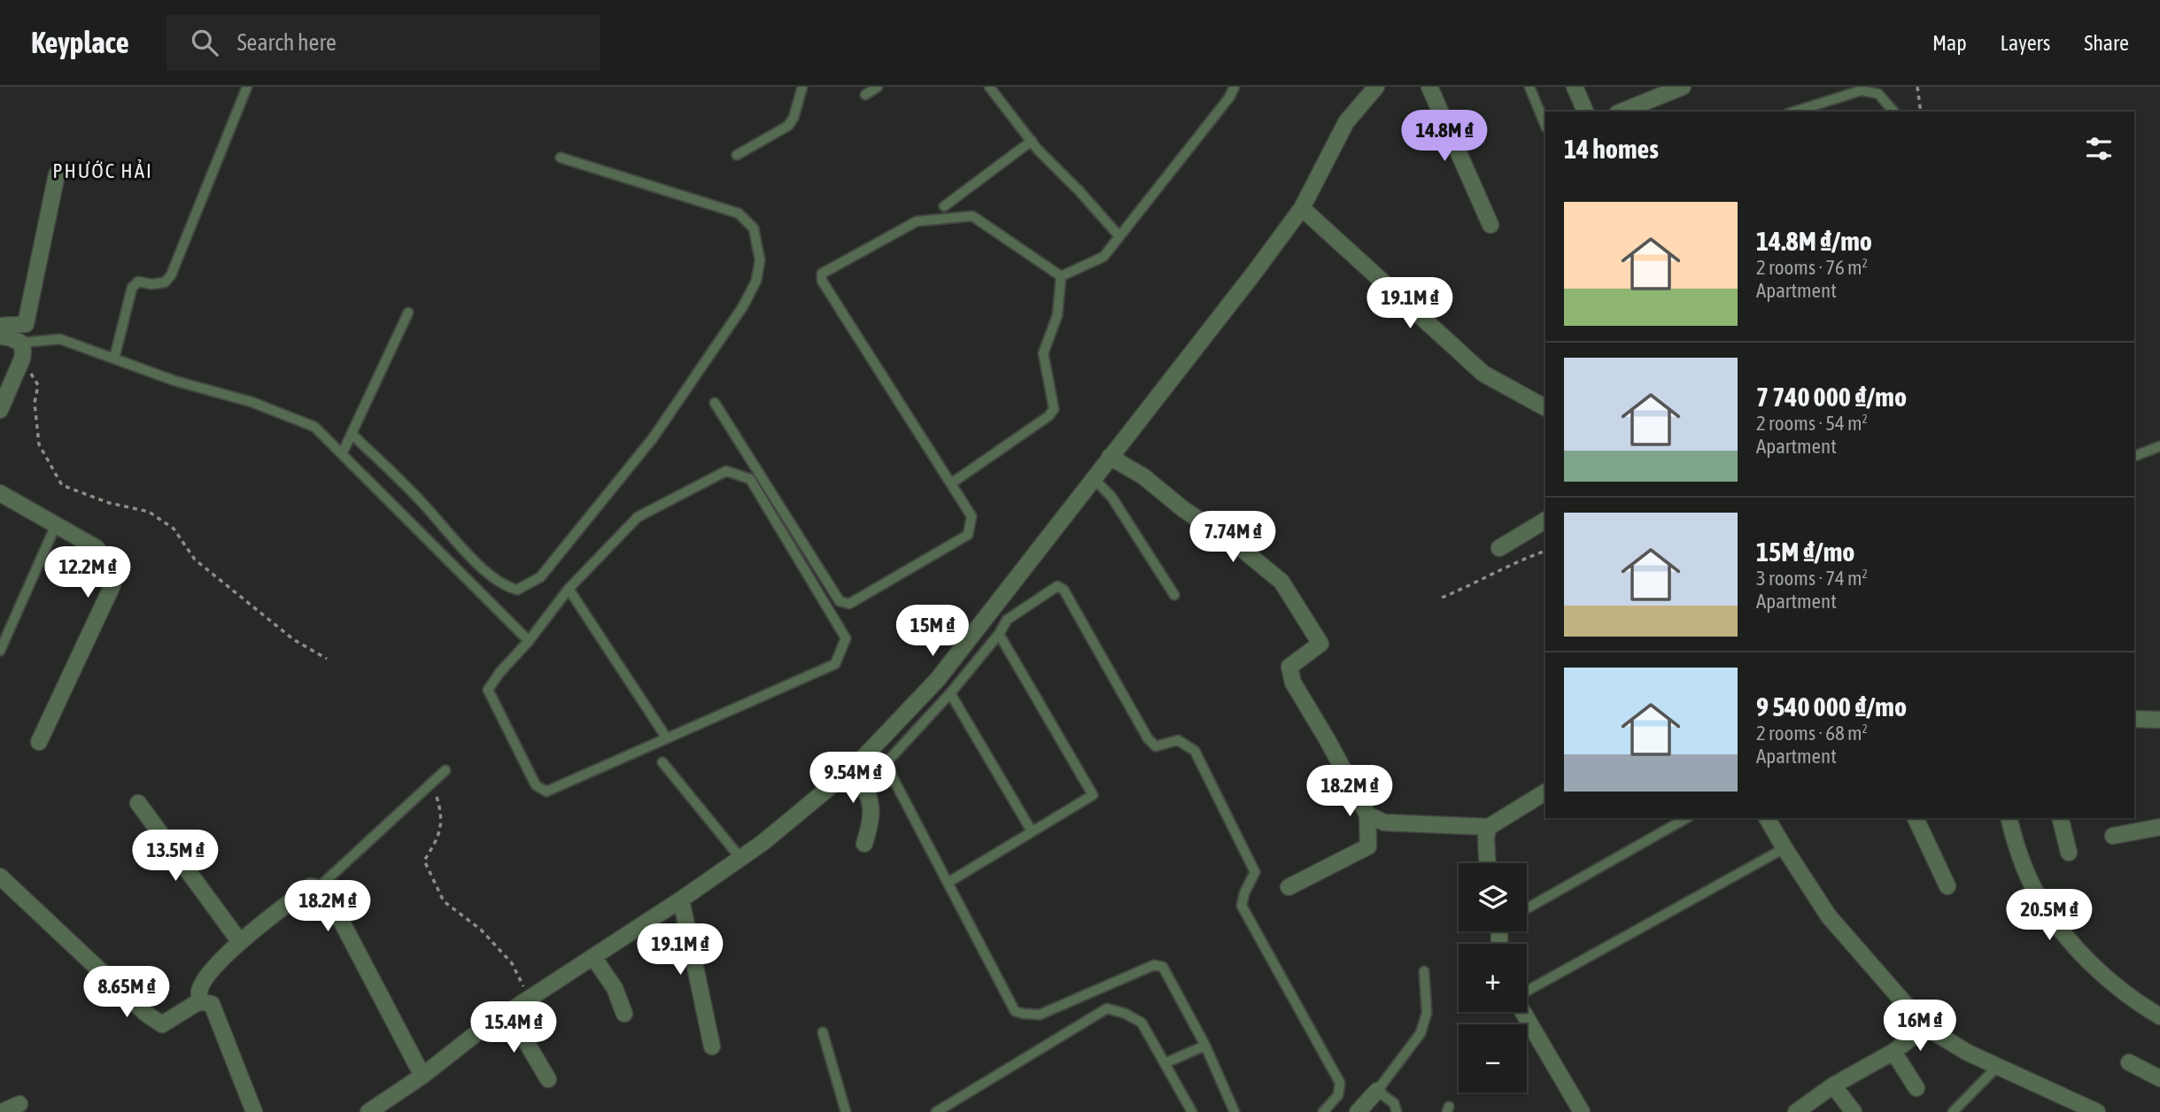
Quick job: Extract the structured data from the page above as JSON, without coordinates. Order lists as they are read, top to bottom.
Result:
{
  "districts": ["PHƯỚC HẢI"],
  "page": {
    "header": "Keyplace",
    "search": "Search here",
    "nav": ["Map", "Layers", "Share"],
    "price": [
      "14.8M ₫",
      "19.1M ₫",
      "7.74M ₫",
      "12.2M ₫",
      "15M ₫",
      "9.54M ₫",
      "18.2M ₫",
      "13.5M ₫",
      "18.2M ₫",
      "20.5M ₫",
      "19.1M ₫",
      "8.65M ₫",
      "16M ₫",
      "15.4M ₫"
    ],
    "heading": "14 homes",
    "list": [
      {
        "name": "14.8M ₫/mo",
        "note": "2 rooms · 76 m² · Apartment"
      },
      {
        "name": "7 740 000 ₫/mo",
        "note": "2 rooms · 54 m² · Apartment"
      },
      {
        "name": "15M ₫/mo",
        "note": "3 rooms · 74 m² · Apartment"
      },
      {
        "name": "9 540 000 ₫/mo",
        "note": "2 rooms · 68 m² · Apartment"
      }
    ],
    "map_buttons": ["+", "−"]
  }
}
